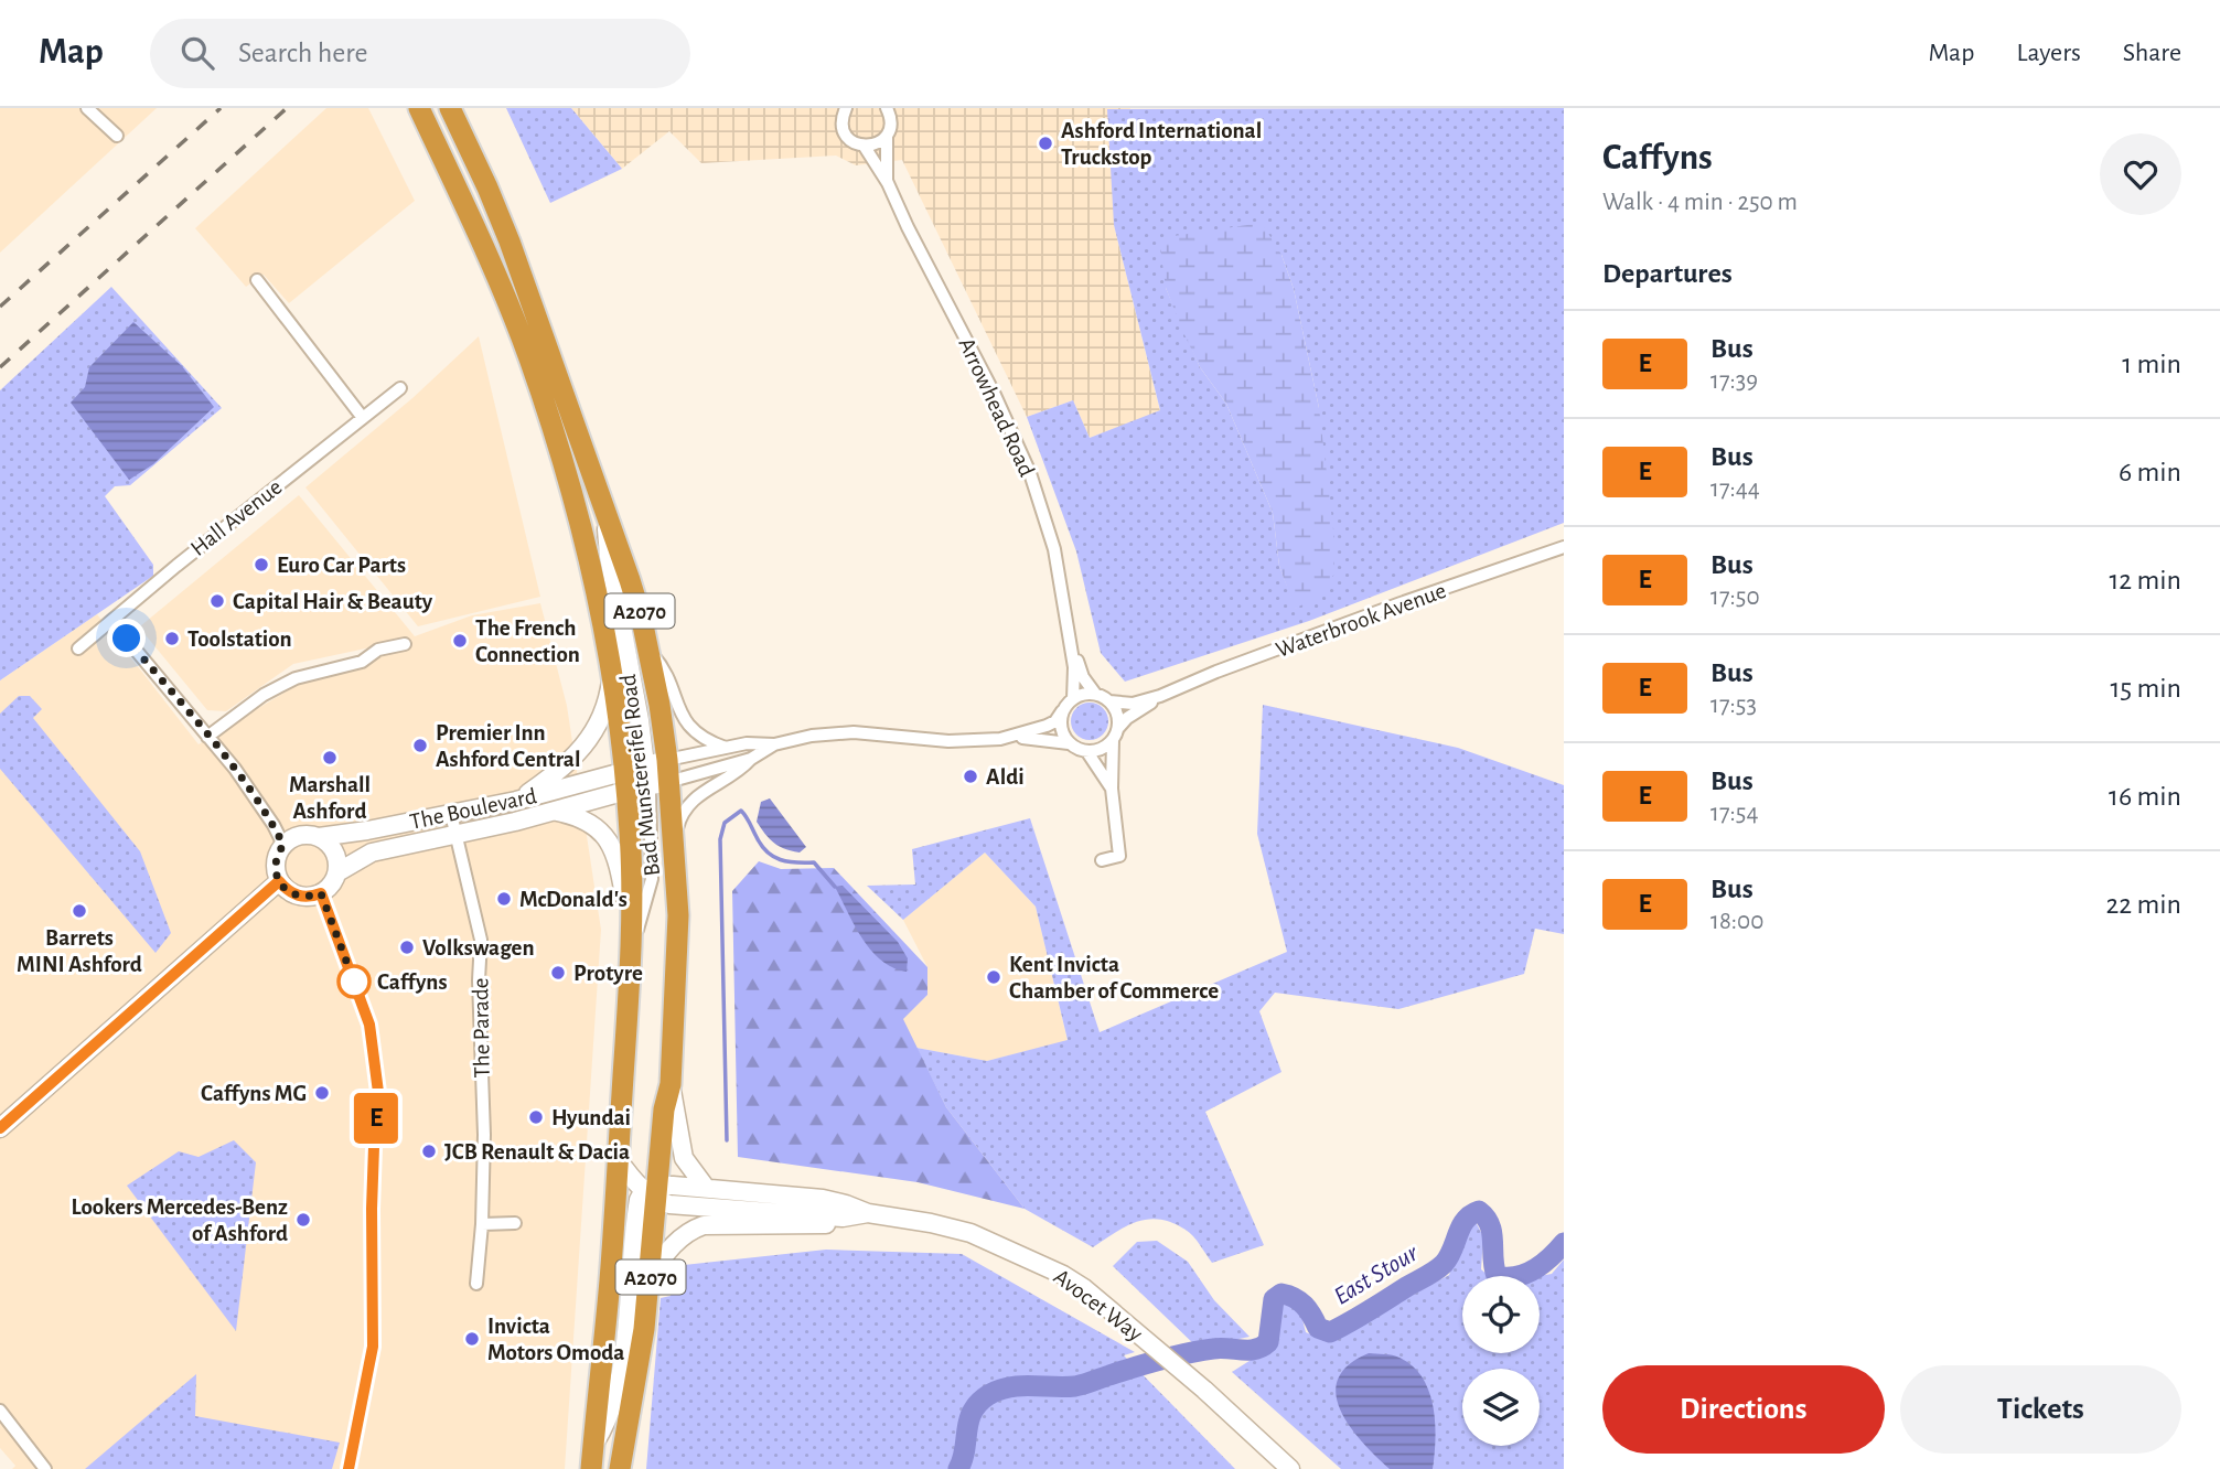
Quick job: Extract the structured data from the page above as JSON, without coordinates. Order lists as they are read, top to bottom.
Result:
{
  "streets": {
    "highway": ["A2070", "Bad Munstereifel Road"],
    "street": [
      "Arrowhead Road",
      "Hall Avenue",
      "Waterbrook Avenue",
      "The Boulevard",
      "The Parade",
      "Avocet Way"
    ]
  },
  "crossings": [
    ["Arrowhead Road", "Waterbrook Avenue"],
    ["Bad Munstereifel Road", "The Boulevard"],
    ["Bad Munstereifel Road", "Avocet Way"],
    ["The Boulevard", "The Parade"]
  ],
  "water": ["East Stour"],
  "places": [
    "Ashford International Truckstop",
    "Euro Car Parts",
    "Capital Hair & Beauty",
    "Toolstation",
    "The French Connection",
    "Premier Inn Ashford Central",
    "Marshall Ashford",
    "Aldi",
    "McDonald's",
    "Barrets MINI Ashford",
    "Volkswagen",
    "Protyre",
    "Kent Invicta Chamber of Commerce",
    "Caffyns",
    "Caffyns MG",
    "Hyundai",
    "JCB Renault & Dacia",
    "Lookers Mercedes-Benz of Ashford",
    "Invicta Motors Omoda"
  ],
  "lines": ["bus line E"],
  "page": {
    "header": "Map",
    "search": "Search here",
    "nav": ["Map", "Layers", "Share"],
    "on_map": "E",
    "heading": [
      ["Caffyns", "Walk · 4 min · 250 m"],
      "Departures"
    ],
    "list": [
      {
        "mark": "E",
        "name": "Bus",
        "note": "17:39",
        "value": "1 min"
      },
      {
        "mark": "E",
        "name": "Bus",
        "note": "17:44",
        "value": "6 min"
      },
      {
        "mark": "E",
        "name": "Bus",
        "note": "17:50",
        "value": "12 min"
      },
      {
        "mark": "E",
        "name": "Bus",
        "note": "17:53",
        "value": "15 min"
      },
      {
        "mark": "E",
        "name": "Bus",
        "note": "17:54",
        "value": "16 min"
      },
      {
        "mark": "E",
        "name": "Bus",
        "note": "18:00",
        "value": "22 min"
      }
    ],
    "buttons": ["Directions", "Tickets"]
  }
}
